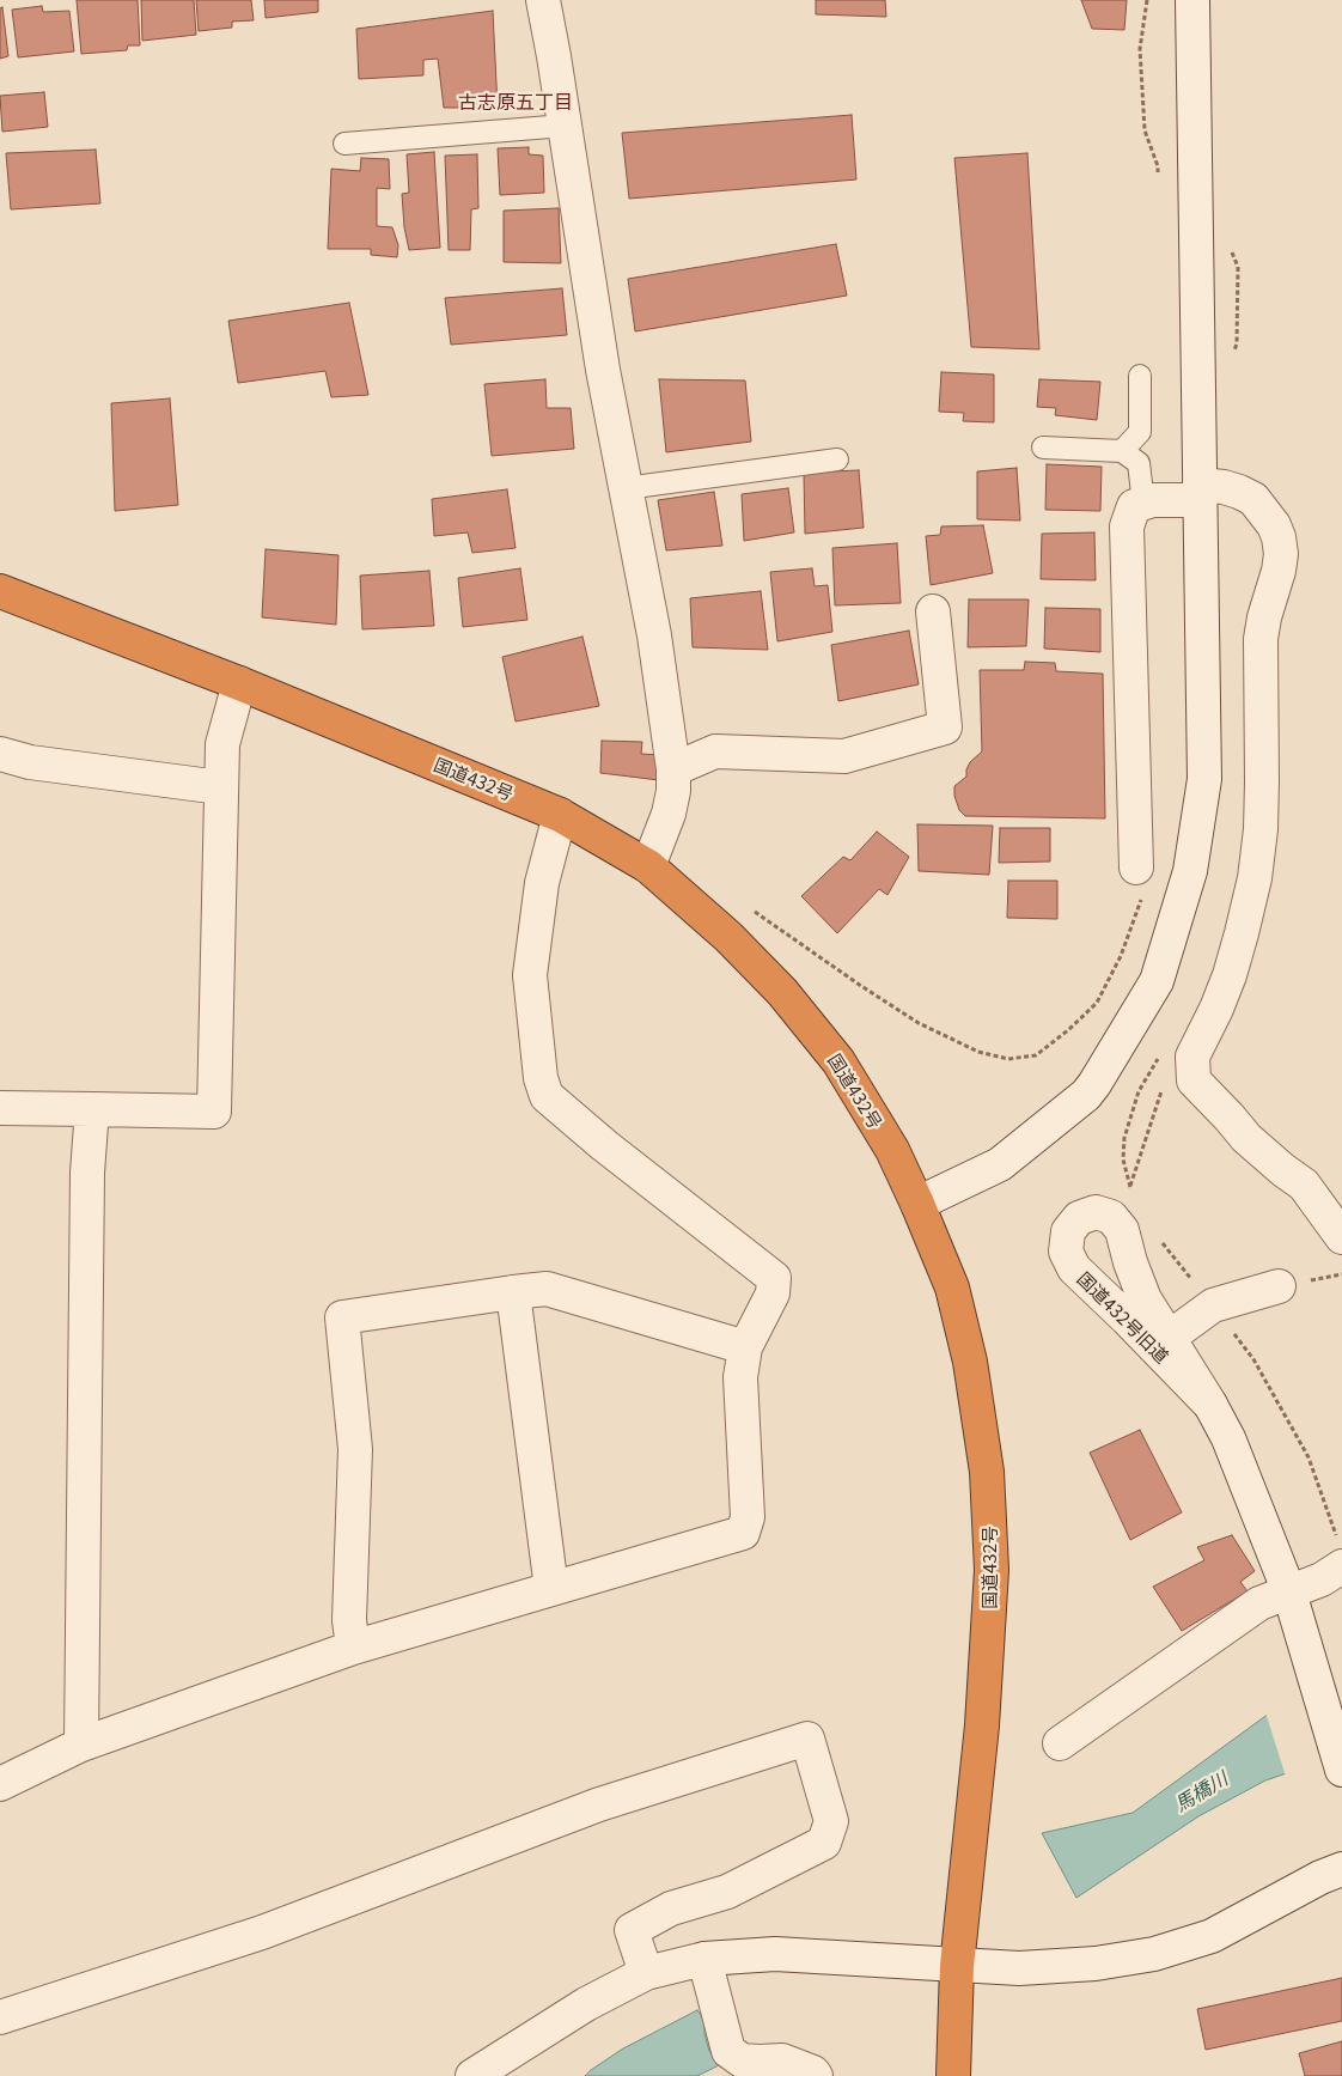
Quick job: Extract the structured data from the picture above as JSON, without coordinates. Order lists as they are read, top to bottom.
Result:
{
  "streets": {
    "highway": ["国道432号"],
    "street": ["国道432号旧道"]
  },
  "districts": ["古志原五丁目"],
  "water": ["馬橋川"]
}
